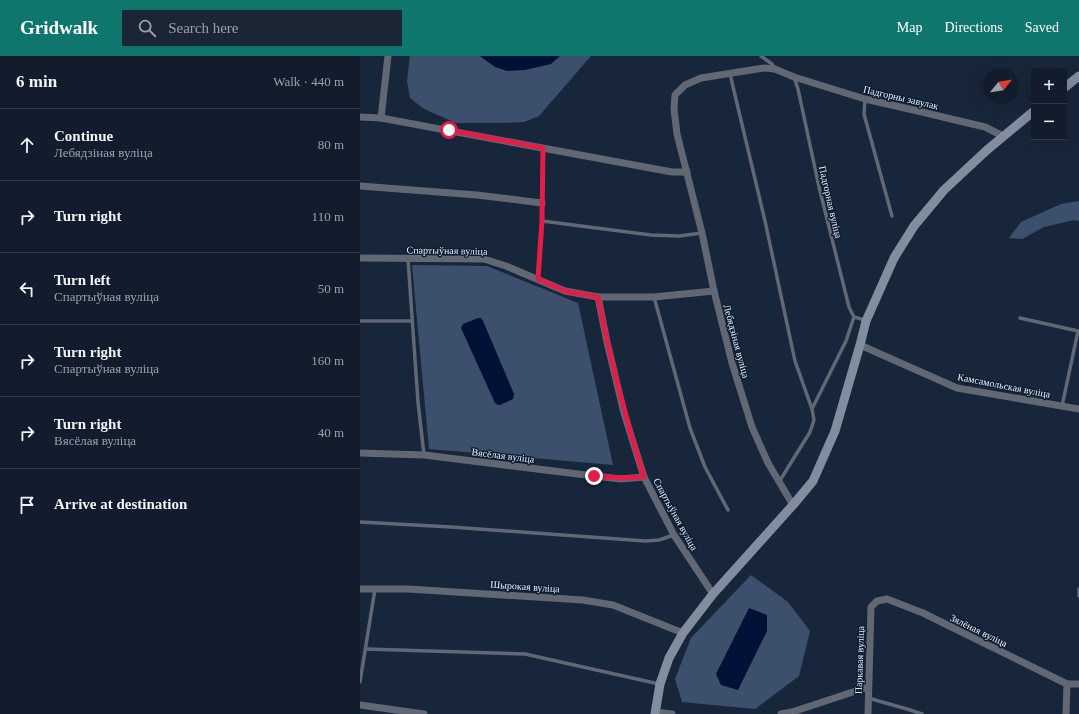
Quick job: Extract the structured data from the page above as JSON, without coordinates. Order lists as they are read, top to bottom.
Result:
{
  "streets": {
    "street": [
      "Падгорны завулак",
      "Спартыўная вуліца",
      "Лебядзіная вуліца",
      "Камсамольская вуліца",
      "Вясёлая вуліца",
      "Шырокая вуліца",
      "Зялёная вуліца",
      "Паркавая вуліца"
    ],
    "lane": ["Падгорная вуліца"]
  },
  "crossings": [
    ["Падгорны завулак", "Падгорная вуліца"],
    ["Падгорны завулак", "Лебядзіная вуліца"],
    ["Падгорная вуліца", "Лебядзіная вуліца"],
    ["Спартыўная вуліца", "Лебядзіная вуліца"],
    ["Спартыўная вуліца", "Вясёлая вуліца"],
    ["Зялёная вуліца", "Паркавая вуліца"]
  ],
  "north": "top right",
  "page": {
    "header": "Gridwalk",
    "search": "Search here",
    "nav": ["Map", "Directions", "Saved"],
    "heading": ["6 min", "Walk · 440 m"],
    "map_buttons": ["+", "−"],
    "list": [
      ["Continue", "Лебядзіная вуліца", "80 m"],
      ["Turn right", "110 m"],
      ["Turn left", "Спартыўная вуліца", "50 m"],
      ["Turn right", "Спартыўная вуліца", "160 m"],
      ["Turn right", "Вясёлая вуліца", "40 m"],
      "Arrive at destination"
    ]
  }
}
